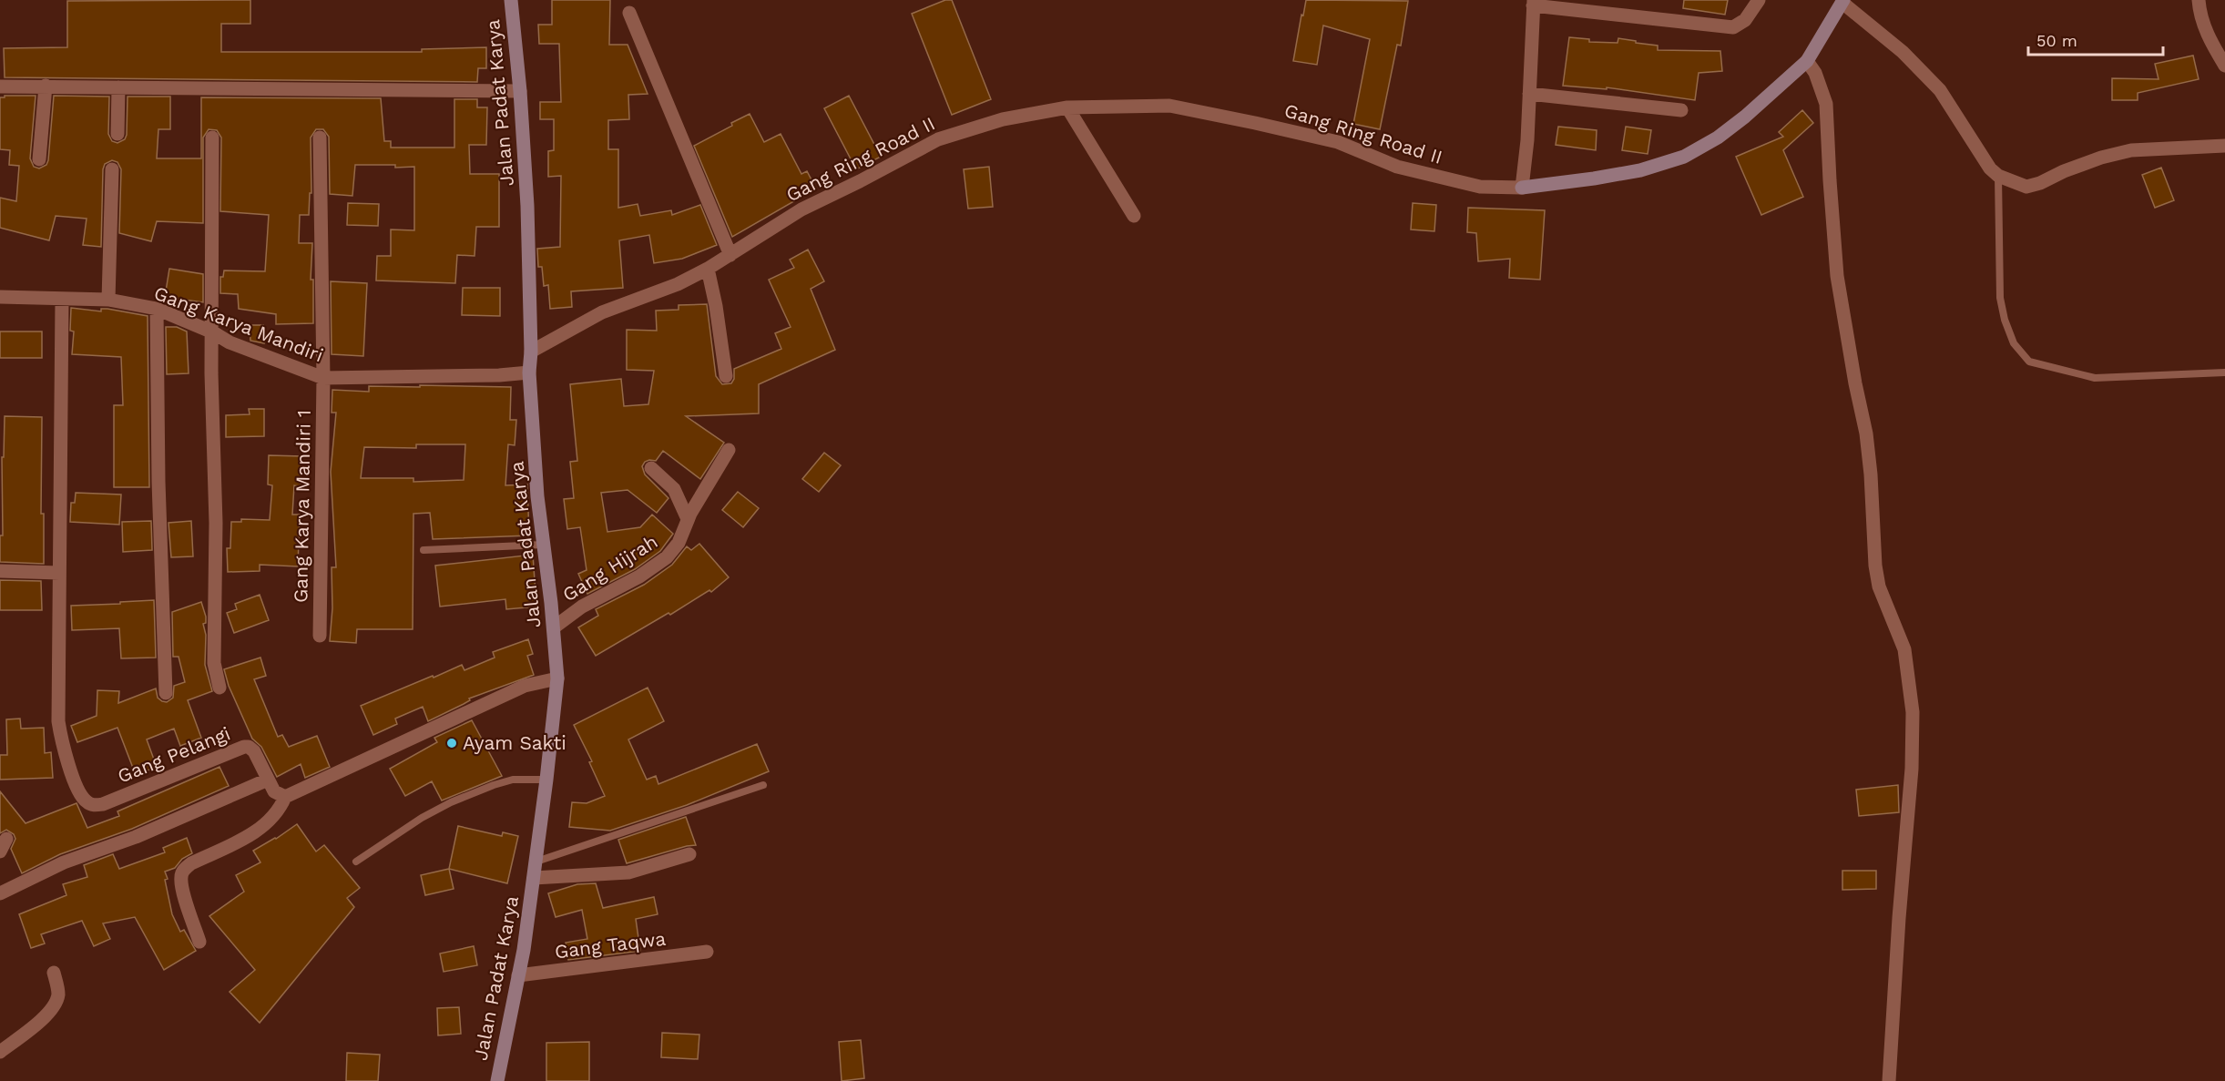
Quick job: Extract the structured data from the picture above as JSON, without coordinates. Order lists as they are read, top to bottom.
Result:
{
  "streets": {
    "main road": ["Jalan Padat Karya"],
    "street": [
      "Gang Ring Road II",
      "Gang Karya Mandiri",
      "Gang Karya Mandiri 1",
      "Gang Hijrah",
      "Gang Pelangi",
      "Gang Taqwa"
    ]
  },
  "crossings": [
    ["Jalan Padat Karya", "Gang Ring Road II"],
    ["Jalan Padat Karya", "Gang Karya Mandiri"],
    ["Jalan Padat Karya", "Gang Hijrah"],
    ["Jalan Padat Karya", "Gang Taqwa"],
    ["Gang Karya Mandiri", "Gang Karya Mandiri 1"]
  ],
  "places": ["Ayam Sakti"],
  "scale_bar": "50 m"
}
